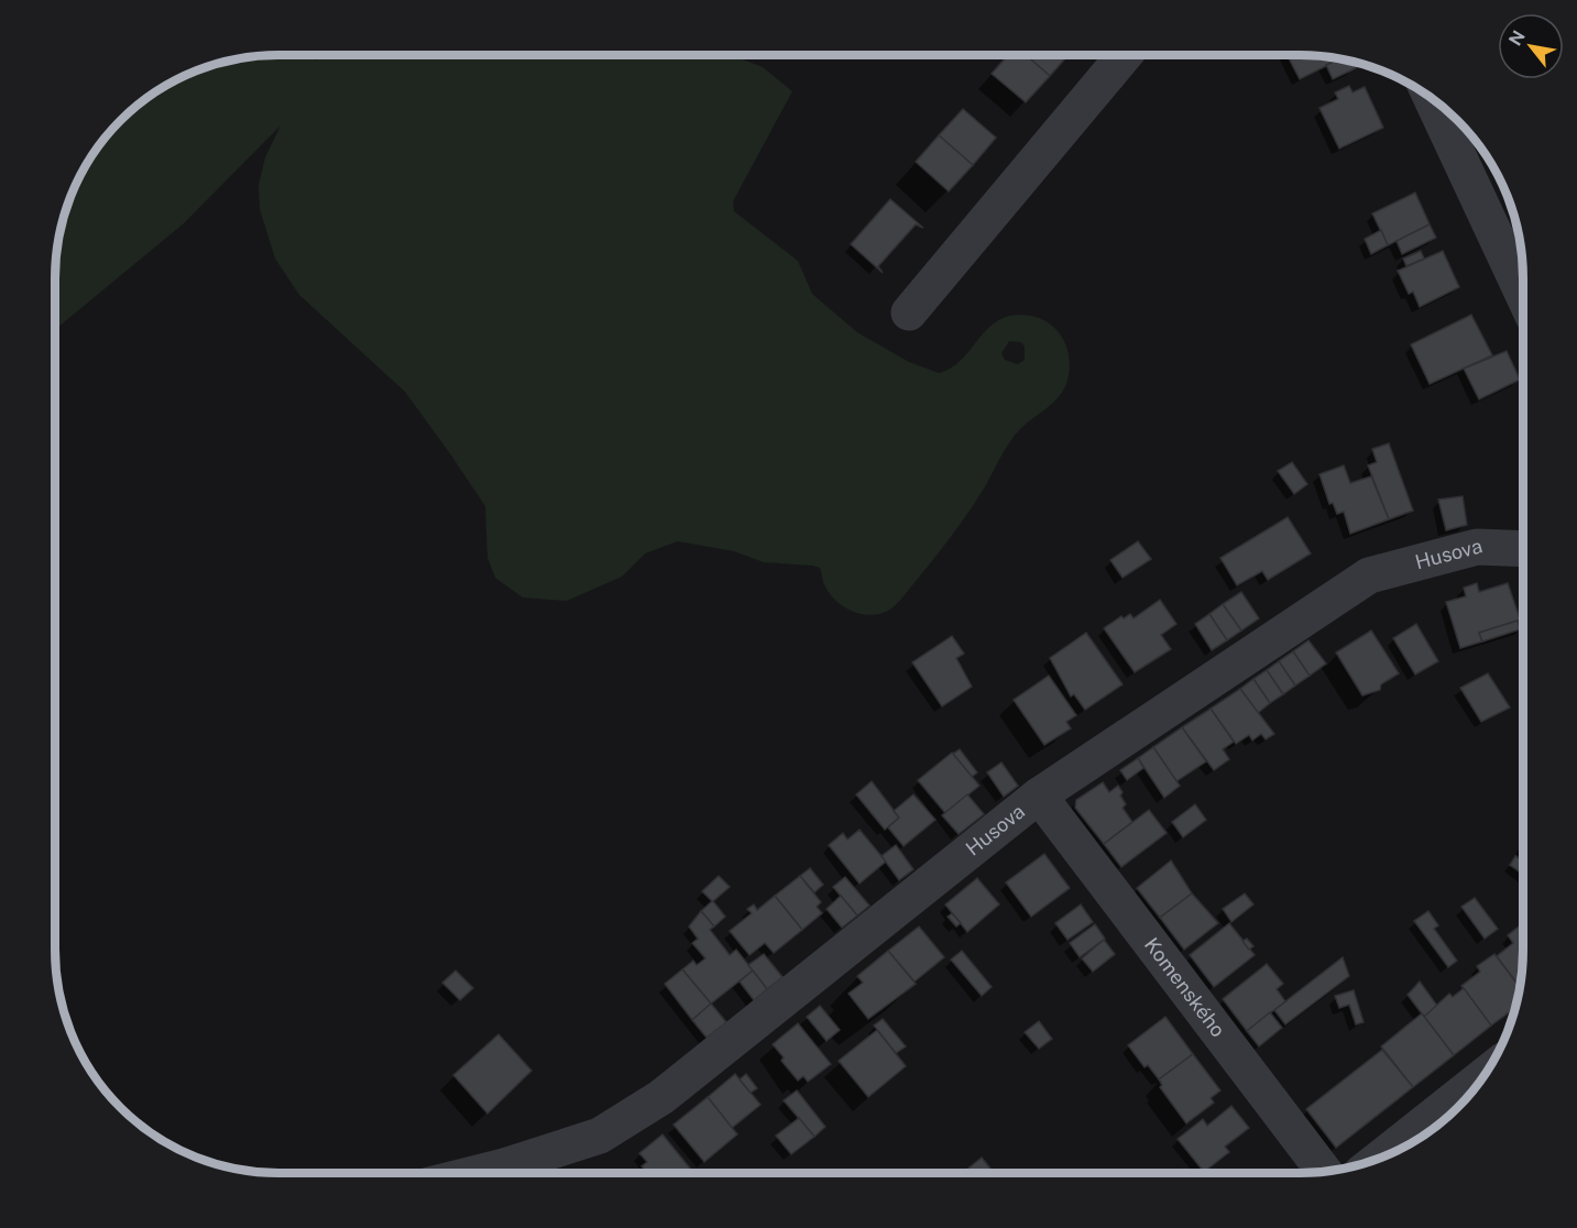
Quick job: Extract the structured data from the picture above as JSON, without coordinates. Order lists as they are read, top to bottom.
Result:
{
  "streets": {
    "street": ["Husova", "Komenského"]
  },
  "crossings": [
    ["Husova", "Komenského"]
  ],
  "north": "top left"
}
